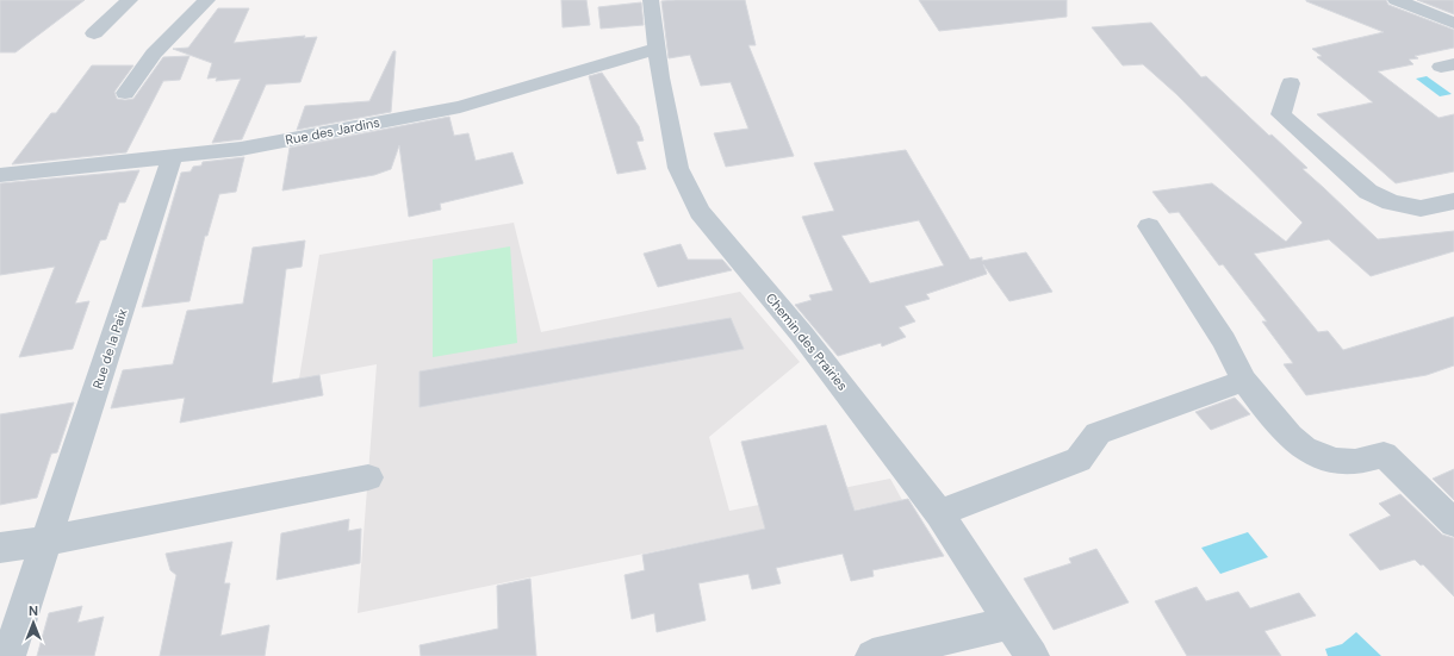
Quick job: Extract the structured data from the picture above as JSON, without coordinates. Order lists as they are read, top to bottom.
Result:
{
  "streets": {
    "street": ["Rue des Jardins", "Chemin des Prairies", "Rue de la Paix"]
  },
  "crossings": [
    ["Rue des Jardins", "Chemin des Prairies"],
    ["Rue des Jardins", "Rue de la Paix"]
  ],
  "north": "top"
}
